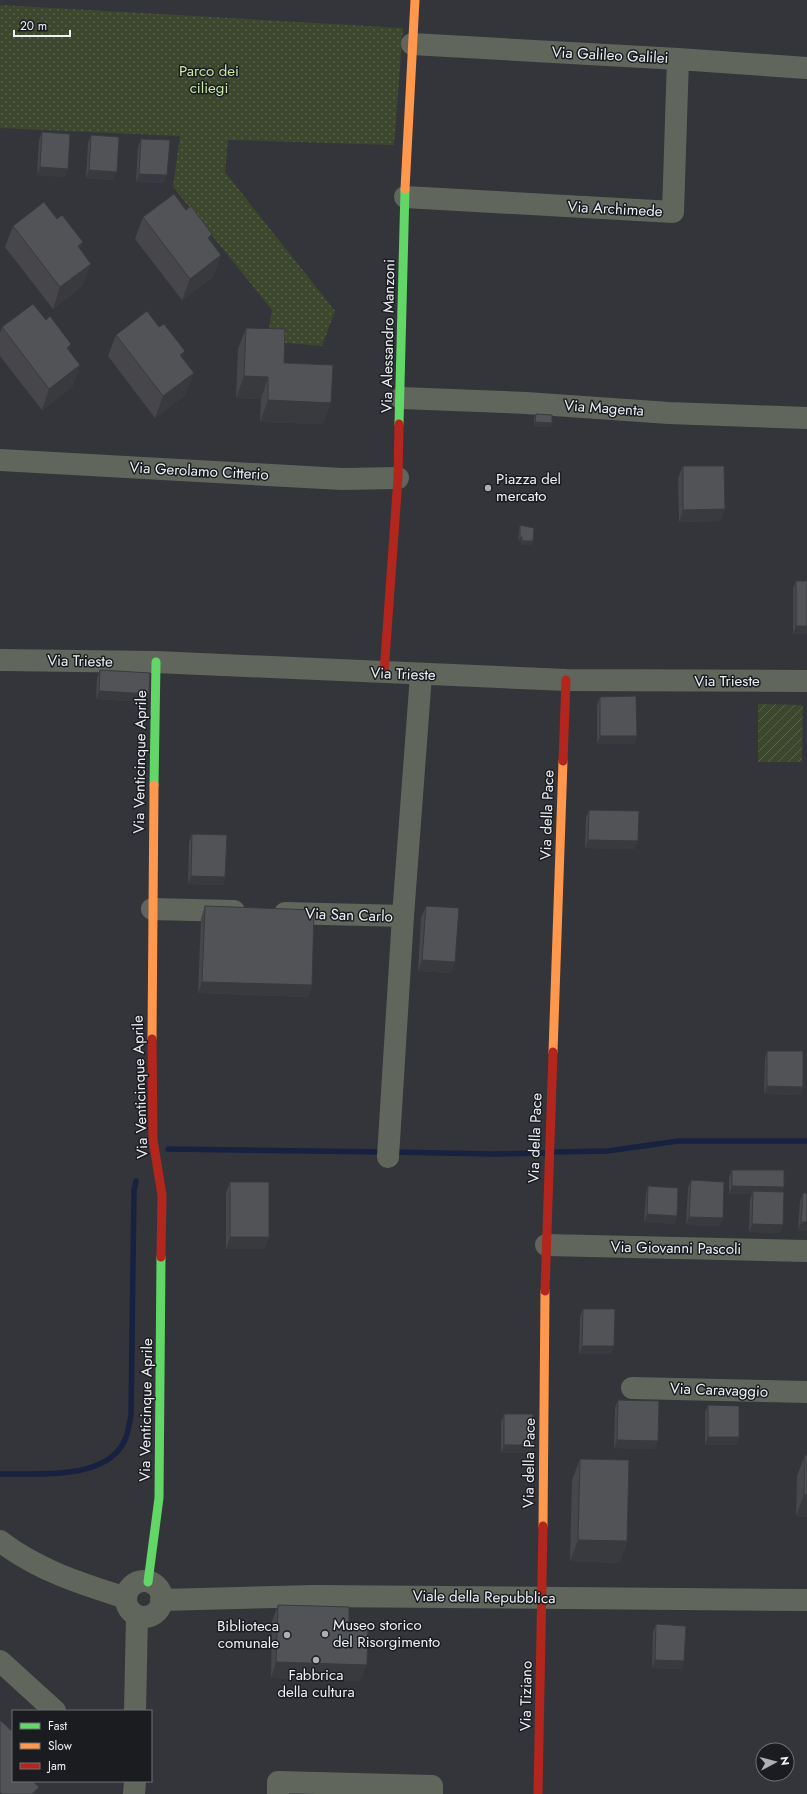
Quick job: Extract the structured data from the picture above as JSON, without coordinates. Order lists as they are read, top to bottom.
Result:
{
  "streets": {
    "street": [
      "Via Galileo Galilei",
      "Via Archimede",
      "Via Alessandro Manzoni",
      "Via Magenta",
      "Via Gerolamo Citterio",
      "Via Trieste",
      "Via Venticinque Aprile",
      "Via della Pace",
      "Via San Carlo",
      "Via Giovanni Pascoli",
      "Via Caravaggio",
      "Viale della Repubblica",
      "Via Tiziano"
    ]
  },
  "crossings": [
    ["Via Galileo Galilei", "Via Archimede"],
    ["Via Galileo Galilei", "Via Alessandro Manzoni"],
    ["Via Archimede", "Via Alessandro Manzoni"],
    ["Via Alessandro Manzoni", "Via Magenta"],
    ["Via Alessandro Manzoni", "Via Gerolamo Citterio"],
    ["Via Alessandro Manzoni", "Via Trieste"],
    ["Via Trieste", "Via Venticinque Aprile"],
    ["Via Trieste", "Via della Pace"],
    ["Via Venticinque Aprile", "Via San Carlo"],
    ["Via Venticinque Aprile", "Viale della Repubblica"],
    ["Via della Pace", "Via Giovanni Pascoli"],
    ["Via della Pace", "Viale della Repubblica"],
    ["Via della Pace", "Via Tiziano"],
    ["Viale della Repubblica", "Via Tiziano"]
  ],
  "parks": ["Parco dei ciliegi"],
  "places": [
    "Piazza del mercato",
    "Museo storico del Risorgimento",
    "Biblioteca comunale",
    "Fabbrica della cultura"
  ],
  "legend": ["Fast", "Slow", "Jam"],
  "scale_bar": "20 m",
  "north": "right"
}
